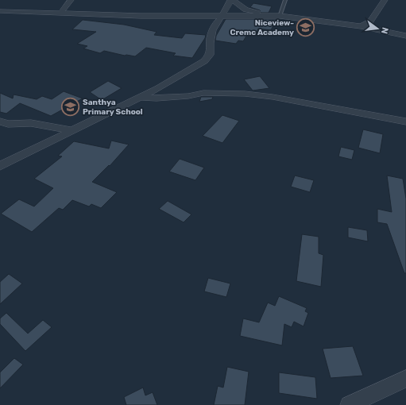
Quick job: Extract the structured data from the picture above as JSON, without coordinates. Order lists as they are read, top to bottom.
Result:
{
  "places": {
    "school or university": ["Niceview- Cremc Academy", "Santhya Primary School"]
  },
  "north": "right"
}
